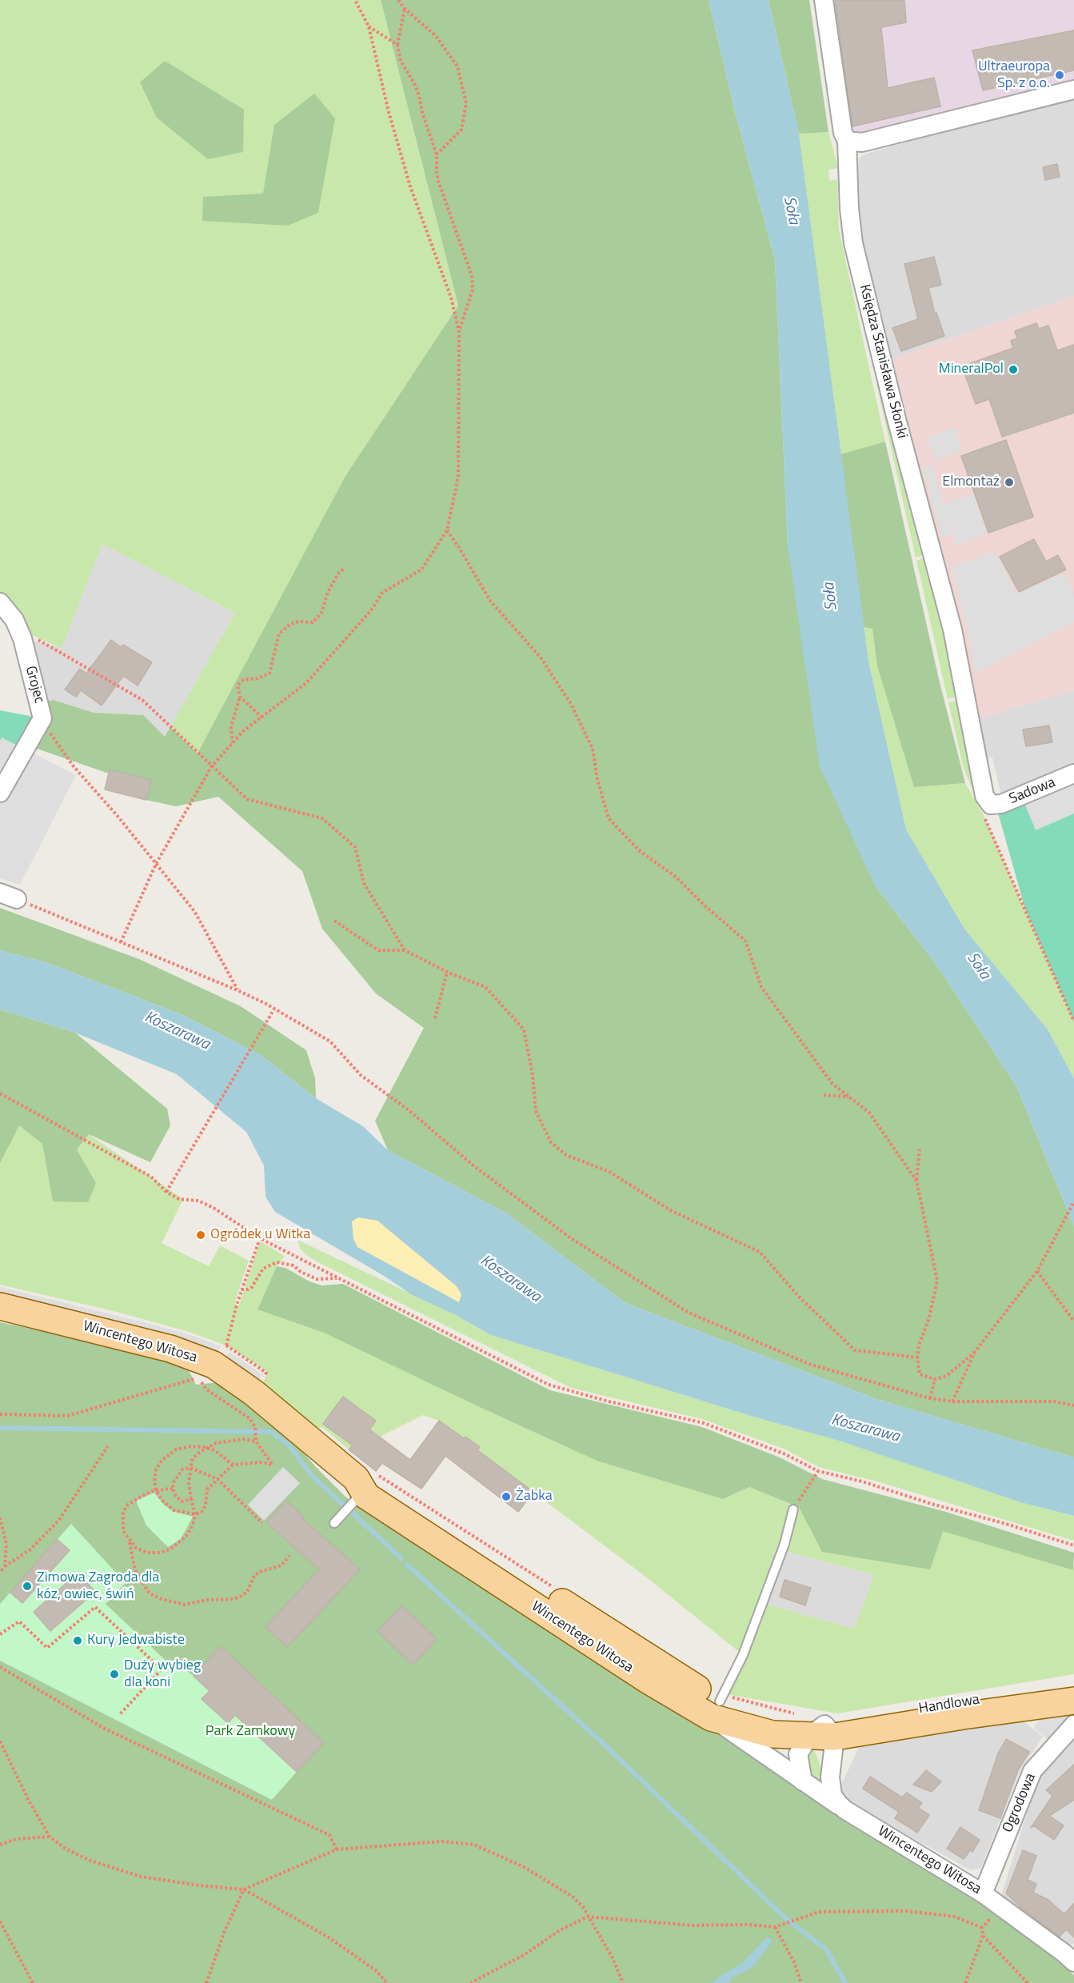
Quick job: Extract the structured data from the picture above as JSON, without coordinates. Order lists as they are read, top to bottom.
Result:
{
  "streets": {
    "main road": ["Wincentego Witosa", "Handlowa"],
    "street": [
      "Księdza Stanisława Słonki",
      "Grojec",
      "Sadowa",
      "Ogrodowa"
    ]
  },
  "crossings": [
    ["Księdza Stanisława Słonki", "Sadowa"],
    ["Wincentego Witosa", "Handlowa"],
    ["Wincentego Witosa", "Ogrodowa"]
  ],
  "water": ["Soła", "Koszarawa"],
  "parks": ["Park Zamkowy"],
  "places": [
    "Ultraeuropa Sp. z o.o.",
    "MineralPol",
    "Elmontaż",
    "Ogródek u Witka",
    "Żabka",
    "Zimowa Zagroda dla kóz, owiec, świń",
    "Kury Jedwabiste",
    "Duży wybieg dla koni"
  ]
}
